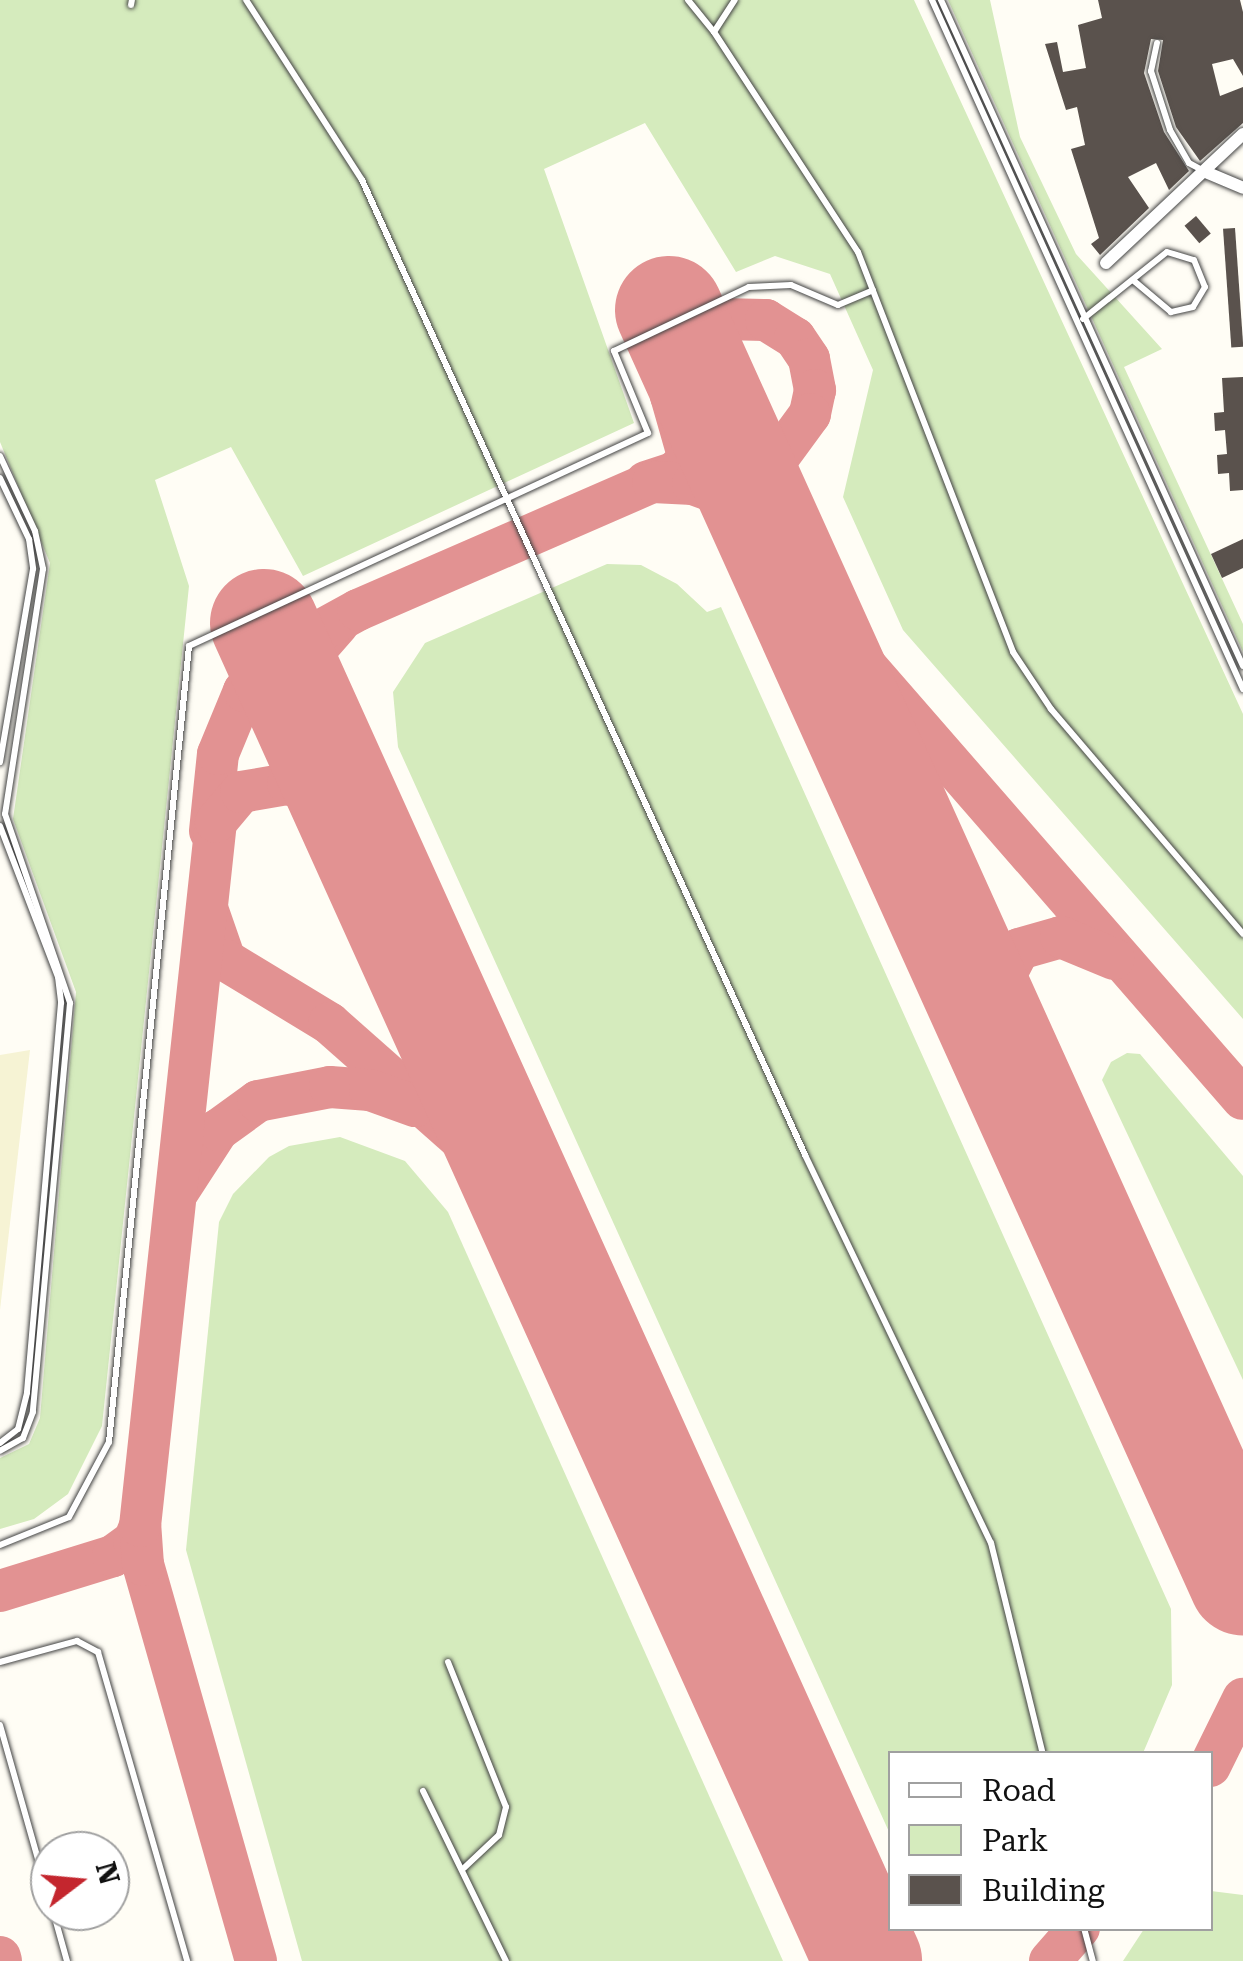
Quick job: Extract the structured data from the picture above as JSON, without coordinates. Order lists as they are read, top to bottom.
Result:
{
  "legend": ["Road", "Park", "Building"],
  "north": "right"
}
